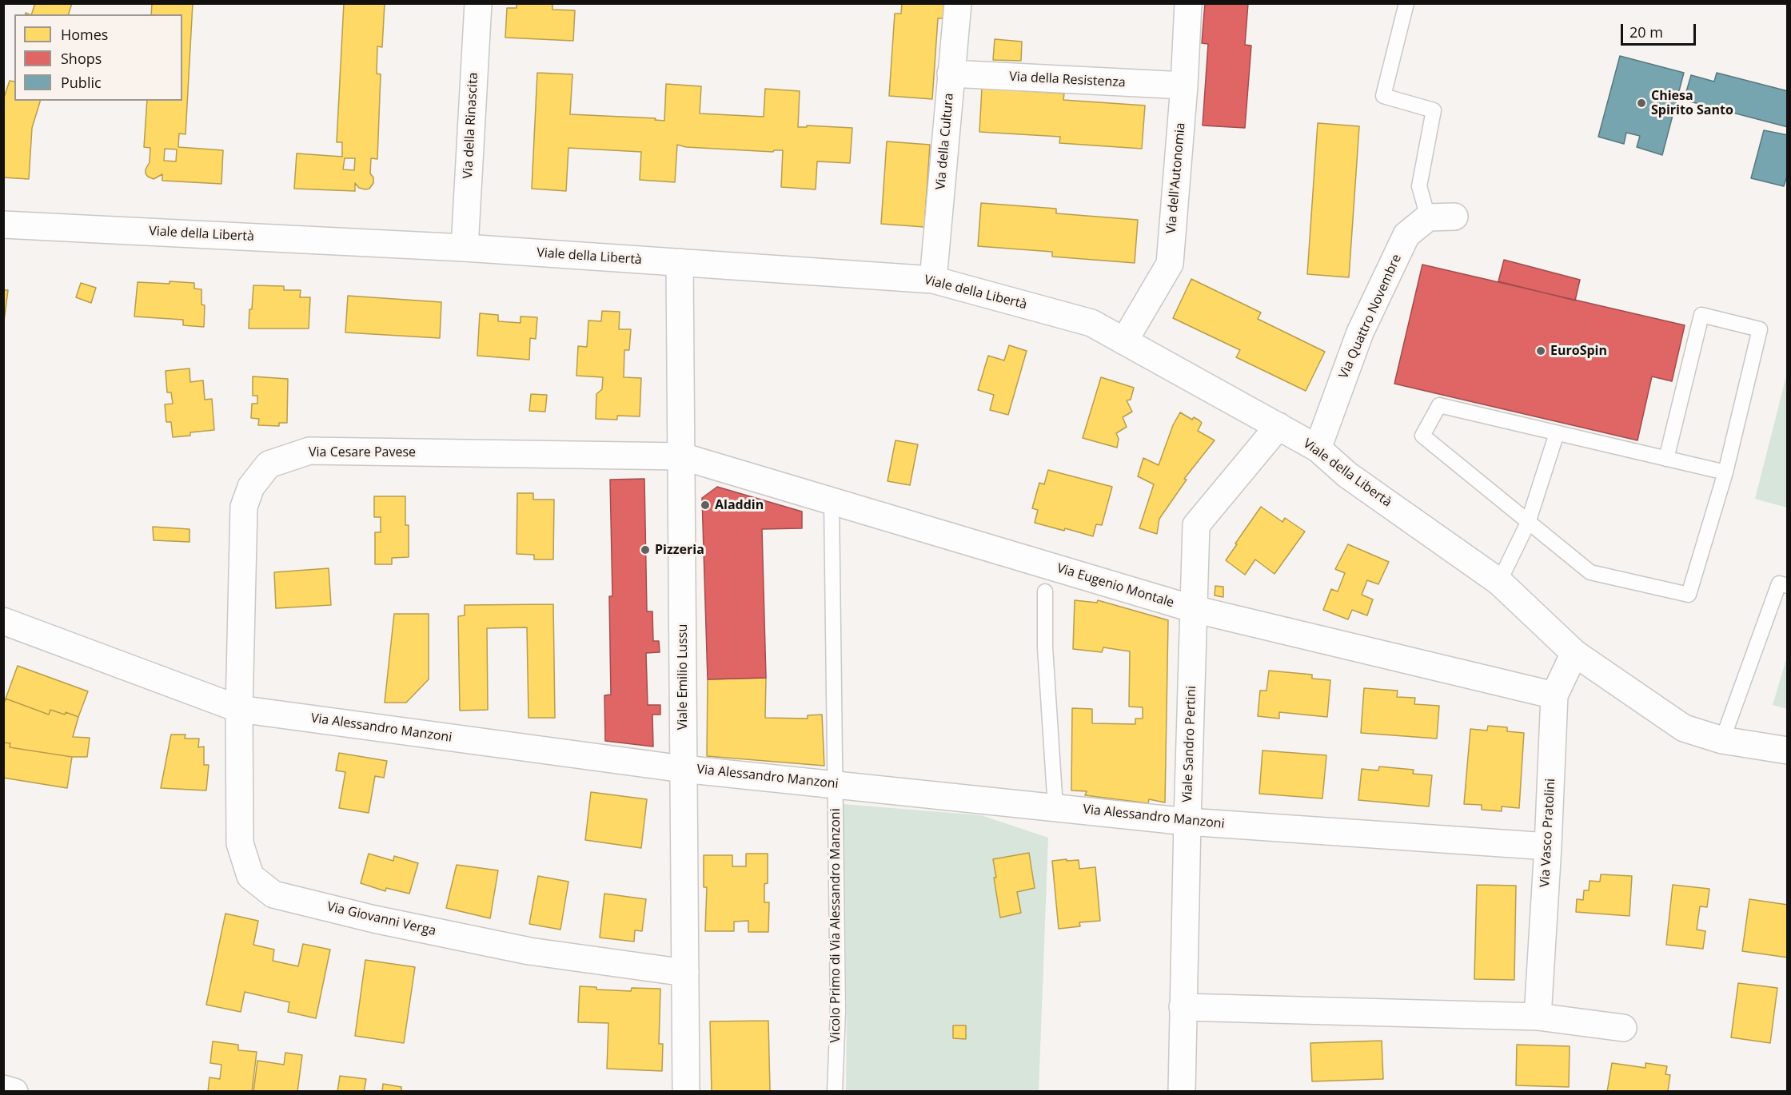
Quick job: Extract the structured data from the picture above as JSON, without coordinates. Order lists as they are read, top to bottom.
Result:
{
  "streets": {
    "street": [
      "Via della Resistenza",
      "Via della Rinascita",
      "Via della Cultura",
      "Via dell'Autonomia",
      "Viale della Libertà",
      "Via Quattro Novembre",
      "Via Cesare Pavese",
      "Via Eugenio Montale",
      "Viale Emilio Lussu",
      "Via Alessandro Manzoni",
      "Viale Sandro Pertini",
      "Via Vasco Pratolini",
      "Via Giovanni Verga"
    ],
    "lane": ["Vicolo Primo di Via Alessandro Manzoni"]
  },
  "crossings": [
    ["Via della Resistenza", "Via della Cultura"],
    ["Via della Resistenza", "Via dell'Autonomia"],
    ["Via della Rinascita", "Viale della Libertà"],
    ["Via della Cultura", "Viale della Libertà"],
    ["Via dell'Autonomia", "Viale della Libertà"],
    ["Viale della Libertà", "Via Quattro Novembre"],
    ["Viale della Libertà", "Viale Emilio Lussu"],
    ["Viale della Libertà", "Viale Sandro Pertini"],
    ["Viale della Libertà", "Via Vasco Pratolini"],
    ["Via Cesare Pavese", "Via Eugenio Montale"],
    ["Via Cesare Pavese", "Viale Emilio Lussu"],
    ["Via Cesare Pavese", "Via Alessandro Manzoni"],
    ["Via Cesare Pavese", "Via Giovanni Verga"],
    ["Via Eugenio Montale", "Viale Emilio Lussu"],
    ["Via Eugenio Montale", "Viale Sandro Pertini"],
    ["Via Eugenio Montale", "Via Vasco Pratolini"],
    ["Via Eugenio Montale", "Vicolo Primo di Via Alessandro Manzoni"],
    ["Viale Emilio Lussu", "Via Alessandro Manzoni"],
    ["Viale Emilio Lussu", "Via Giovanni Verga"],
    ["Via Alessandro Manzoni", "Viale Sandro Pertini"],
    ["Via Alessandro Manzoni", "Via Vasco Pratolini"],
    ["Via Alessandro Manzoni", "Via Giovanni Verga"],
    ["Via Alessandro Manzoni", "Vicolo Primo di Via Alessandro Manzoni"]
  ],
  "places": [
    "Chiesa Spirito Santo",
    "EuroSpin",
    "Aladdin",
    "Pizzeria"
  ],
  "legend": ["Homes", "Shops", "Public"],
  "scale_bar": "20 m"
}
